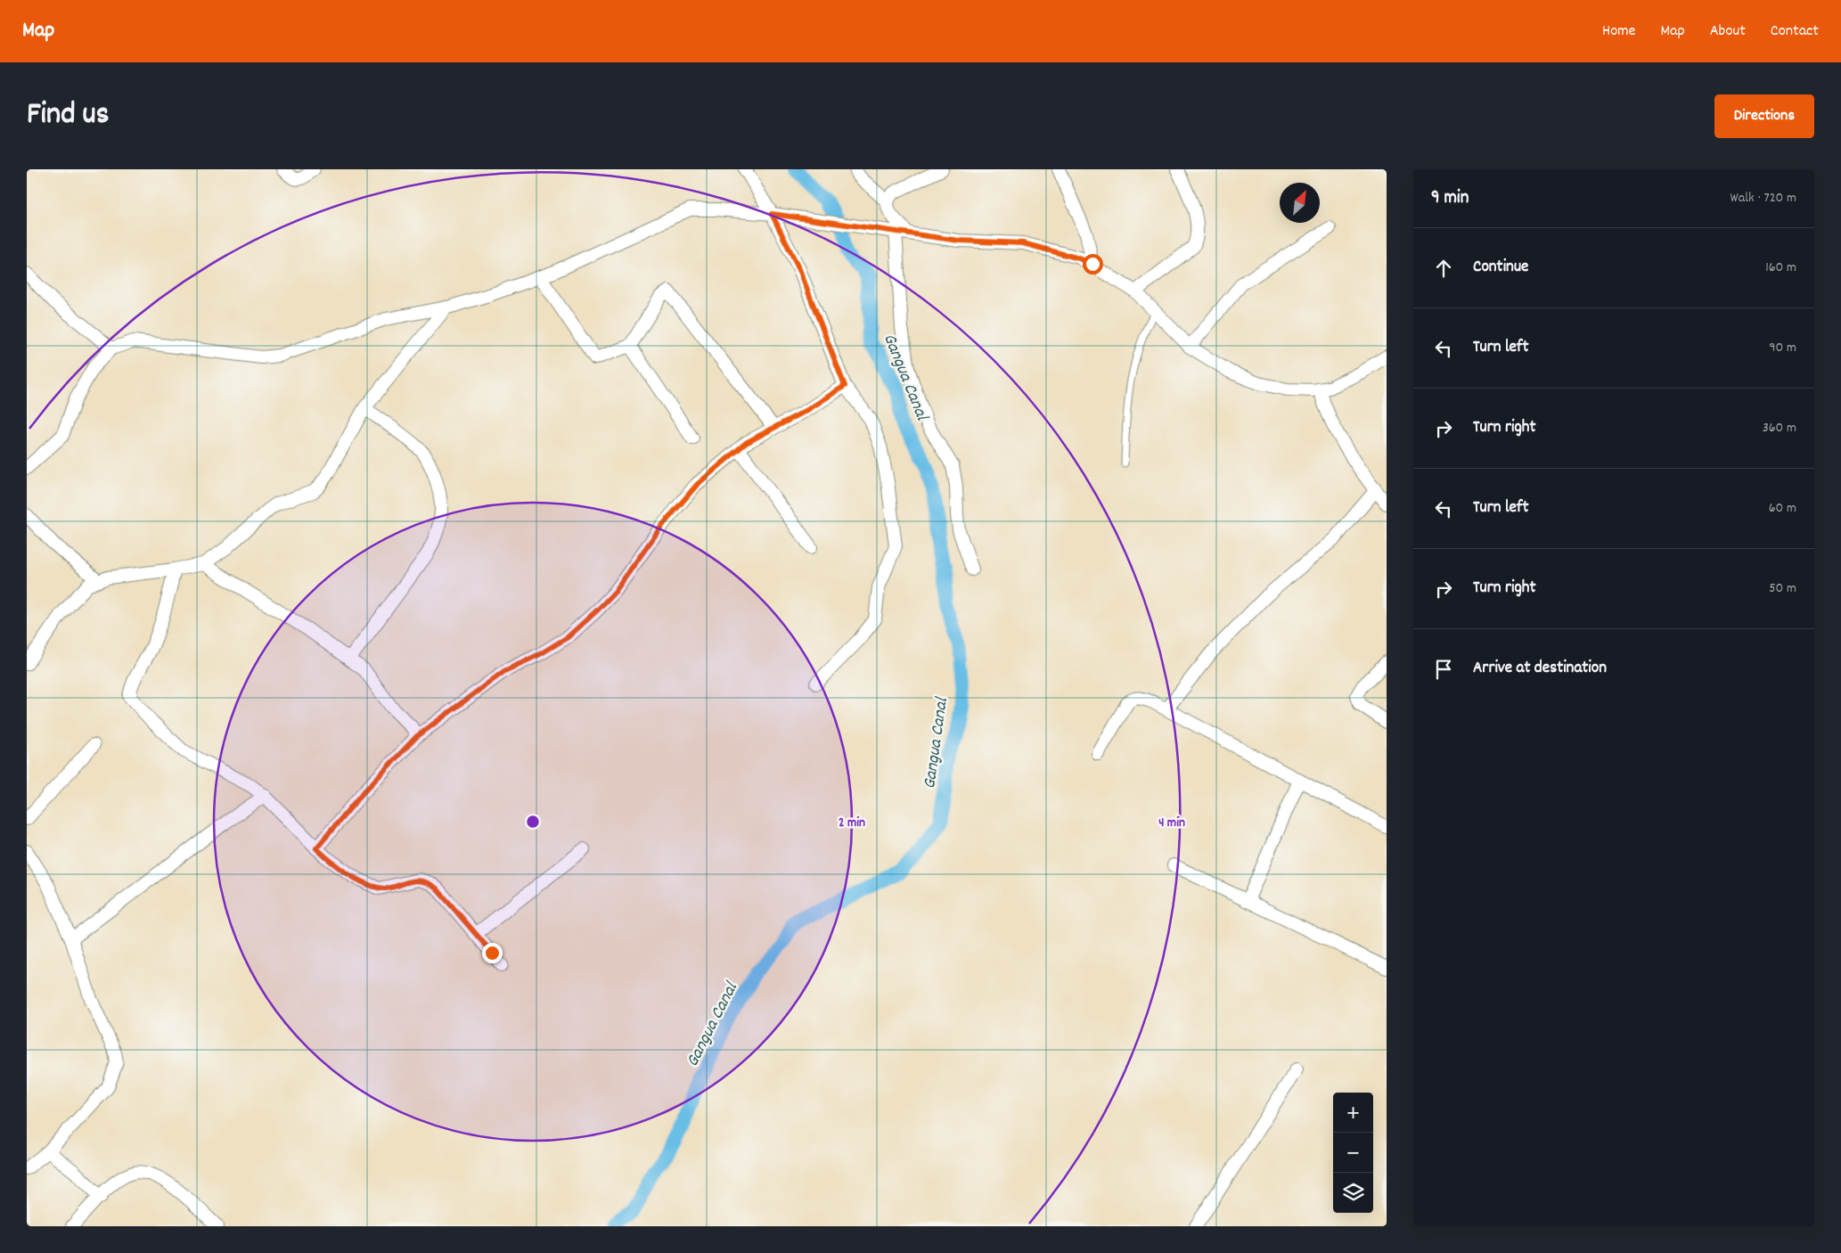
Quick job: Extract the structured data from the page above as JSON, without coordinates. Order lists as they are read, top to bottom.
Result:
{
  "water": ["Gangua Canal"],
  "north": "top right",
  "page": {
    "header": "Map",
    "nav": [
      "Home",
      "Map",
      "About",
      "Contact"
    ],
    "title": "Find us",
    "buttons": "Directions",
    "heading": ["9 min", "Walk · 720 m"],
    "list": [
      ["Continue", "160 m"],
      ["Turn left", "90 m"],
      ["Turn right", "360 m"],
      ["Turn left", "60 m"],
      ["Turn right", "50 m"],
      "Arrive at destination"
    ],
    "map_buttons": ["+", "−"]
  },
  "rings": ["2 min", "4 min"]
}
